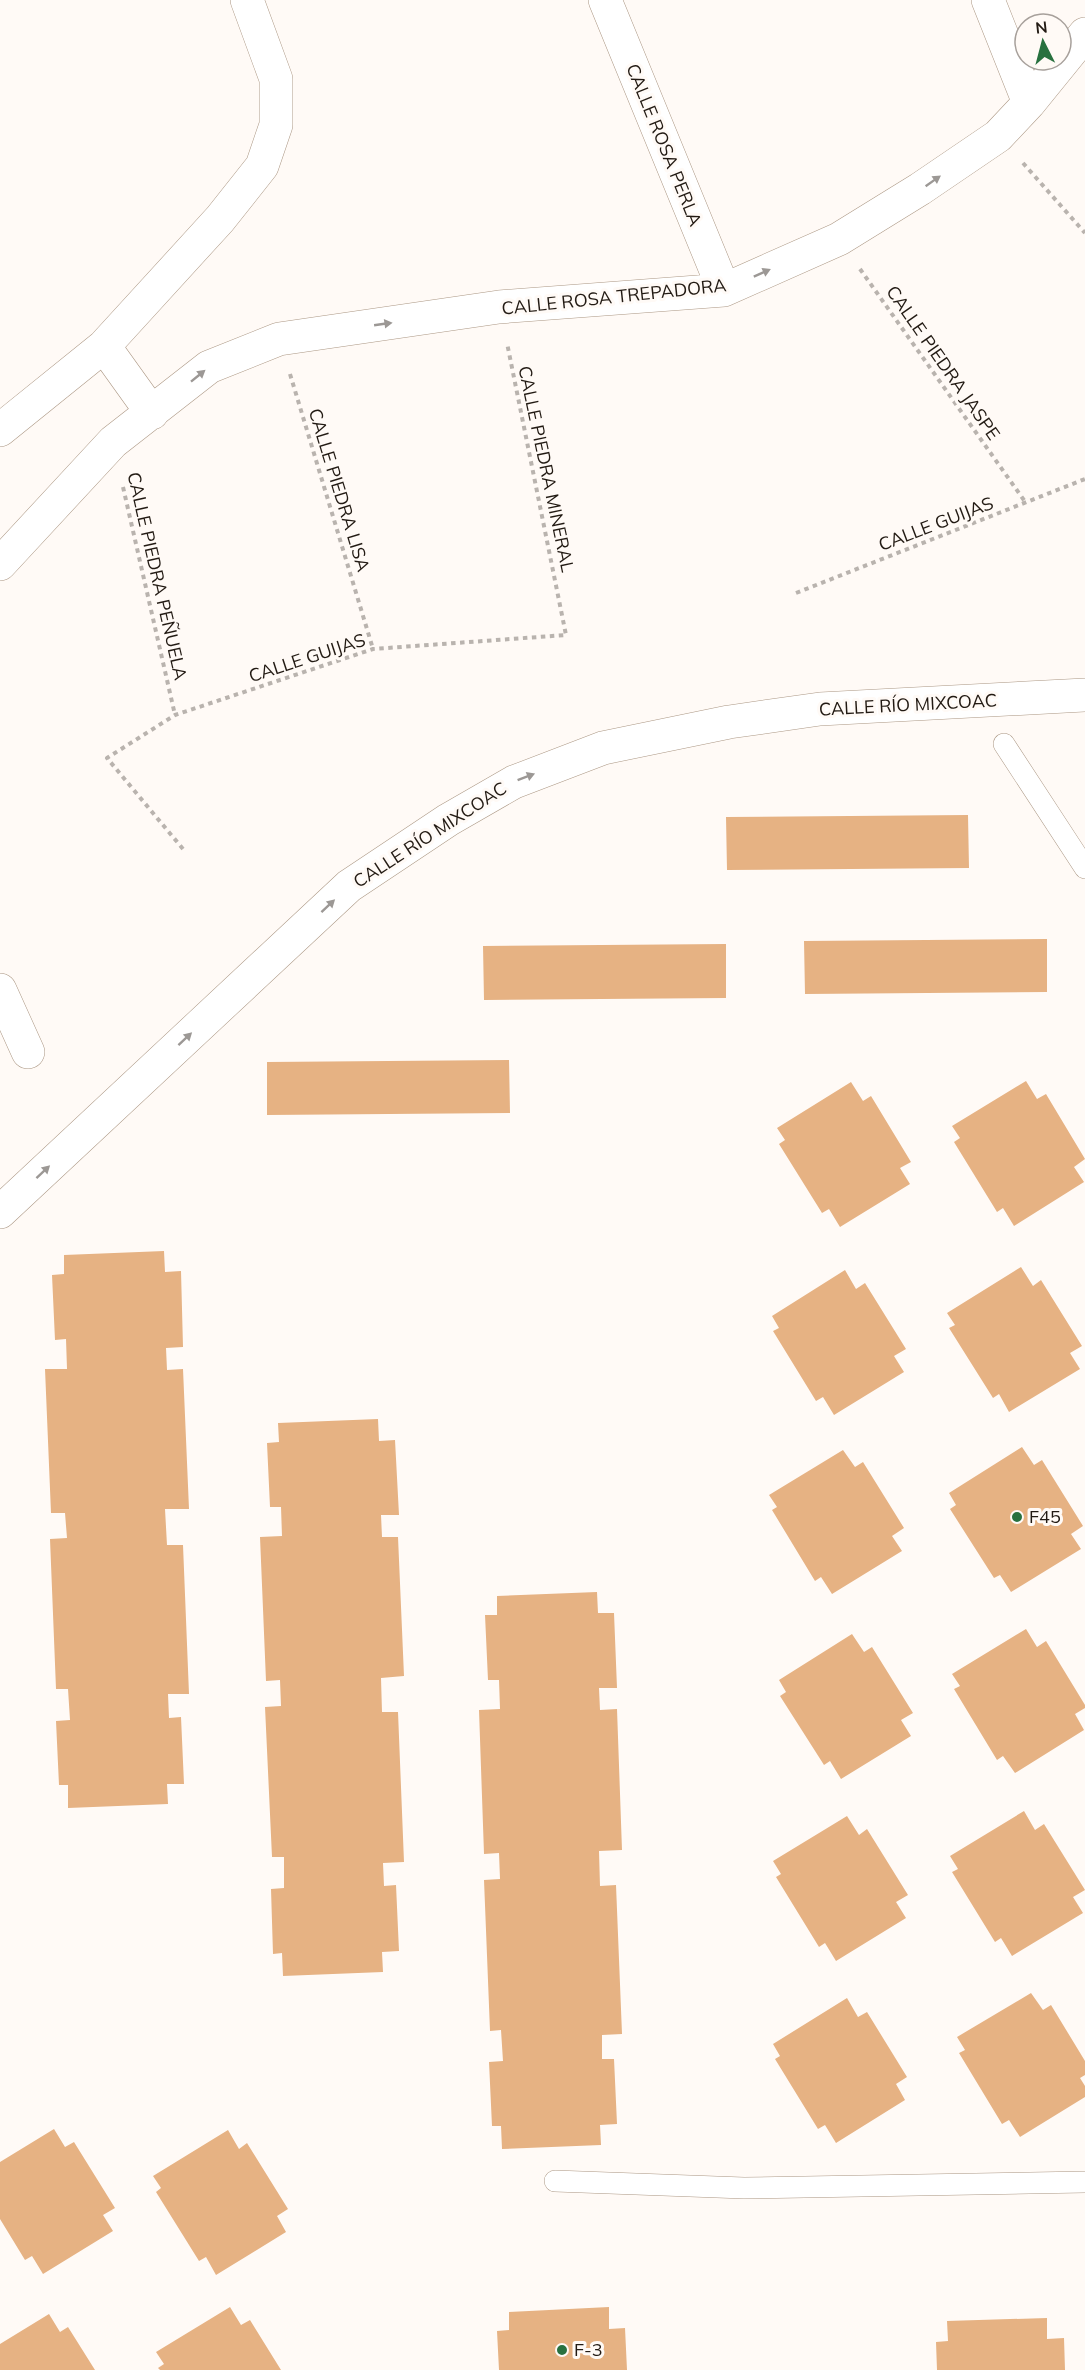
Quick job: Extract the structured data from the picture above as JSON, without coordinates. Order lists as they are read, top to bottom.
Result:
{
  "streets": {
    "street": ["CALLE ROSA PERLA", "CALLE ROSA TREPADORA", "CALLE RÍO MIXCOAC"],
    "path": [
      "CALLE PIEDRA JASPE",
      "CALLE PIEDRA MINERAL",
      "CALLE PIEDRA LISA",
      "CALLE GUIJAS",
      "CALLE PIEDRA PEÑUELA"
    ]
  },
  "crossings": [
    ["CALLE ROSA PERLA", "CALLE ROSA TREPADORA"],
    ["CALLE ROSA TREPADORA", "CALLE PIEDRA JASPE"],
    ["CALLE ROSA TREPADORA", "CALLE PIEDRA MINERAL"],
    ["CALLE ROSA TREPADORA", "CALLE PIEDRA LISA"],
    ["CALLE PIEDRA JASPE", "CALLE GUIJAS"],
    ["CALLE PIEDRA MINERAL", "CALLE GUIJAS"],
    ["CALLE PIEDRA LISA", "CALLE GUIJAS"],
    ["CALLE GUIJAS", "CALLE PIEDRA PEÑUELA"]
  ],
  "one_way": ["CALLE ROSA TREPADORA", "CALLE RÍO MIXCOAC"],
  "places": ["F45", "F-3"],
  "north": "top"
}
